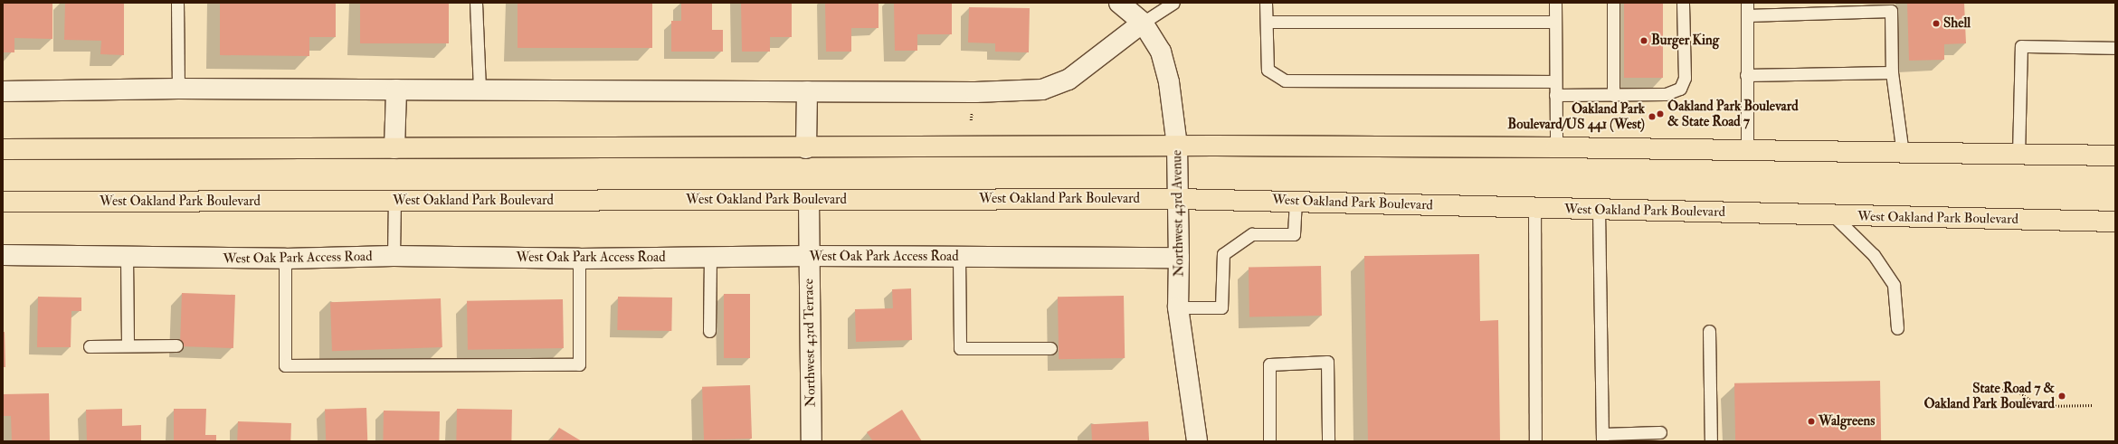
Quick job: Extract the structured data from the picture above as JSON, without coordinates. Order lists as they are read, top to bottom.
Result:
{
  "streets": {
    "main road": ["West Oakland Park Boulevard"],
    "street": ["Northwest 43rd Avenue", "West Oak Park Access Road", "Northwest 43rd Terrace"]
  },
  "crossings": [
    ["West Oakland Park Boulevard", "Northwest 43rd Avenue"],
    ["West Oakland Park Boulevard", "Northwest 43rd Terrace"],
    ["Northwest 43rd Avenue", "West Oak Park Access Road"],
    ["West Oak Park Access Road", "Northwest 43rd Terrace"]
  ],
  "places": [
    "Shell",
    "Burger King",
    "Oakland Park Boulevard & State Road 7",
    "Oakland Park Boulevard/US 441 (West)",
    "State Road 7 & Oakland Park Boulevard",
    "Walgreens"
  ]
}
